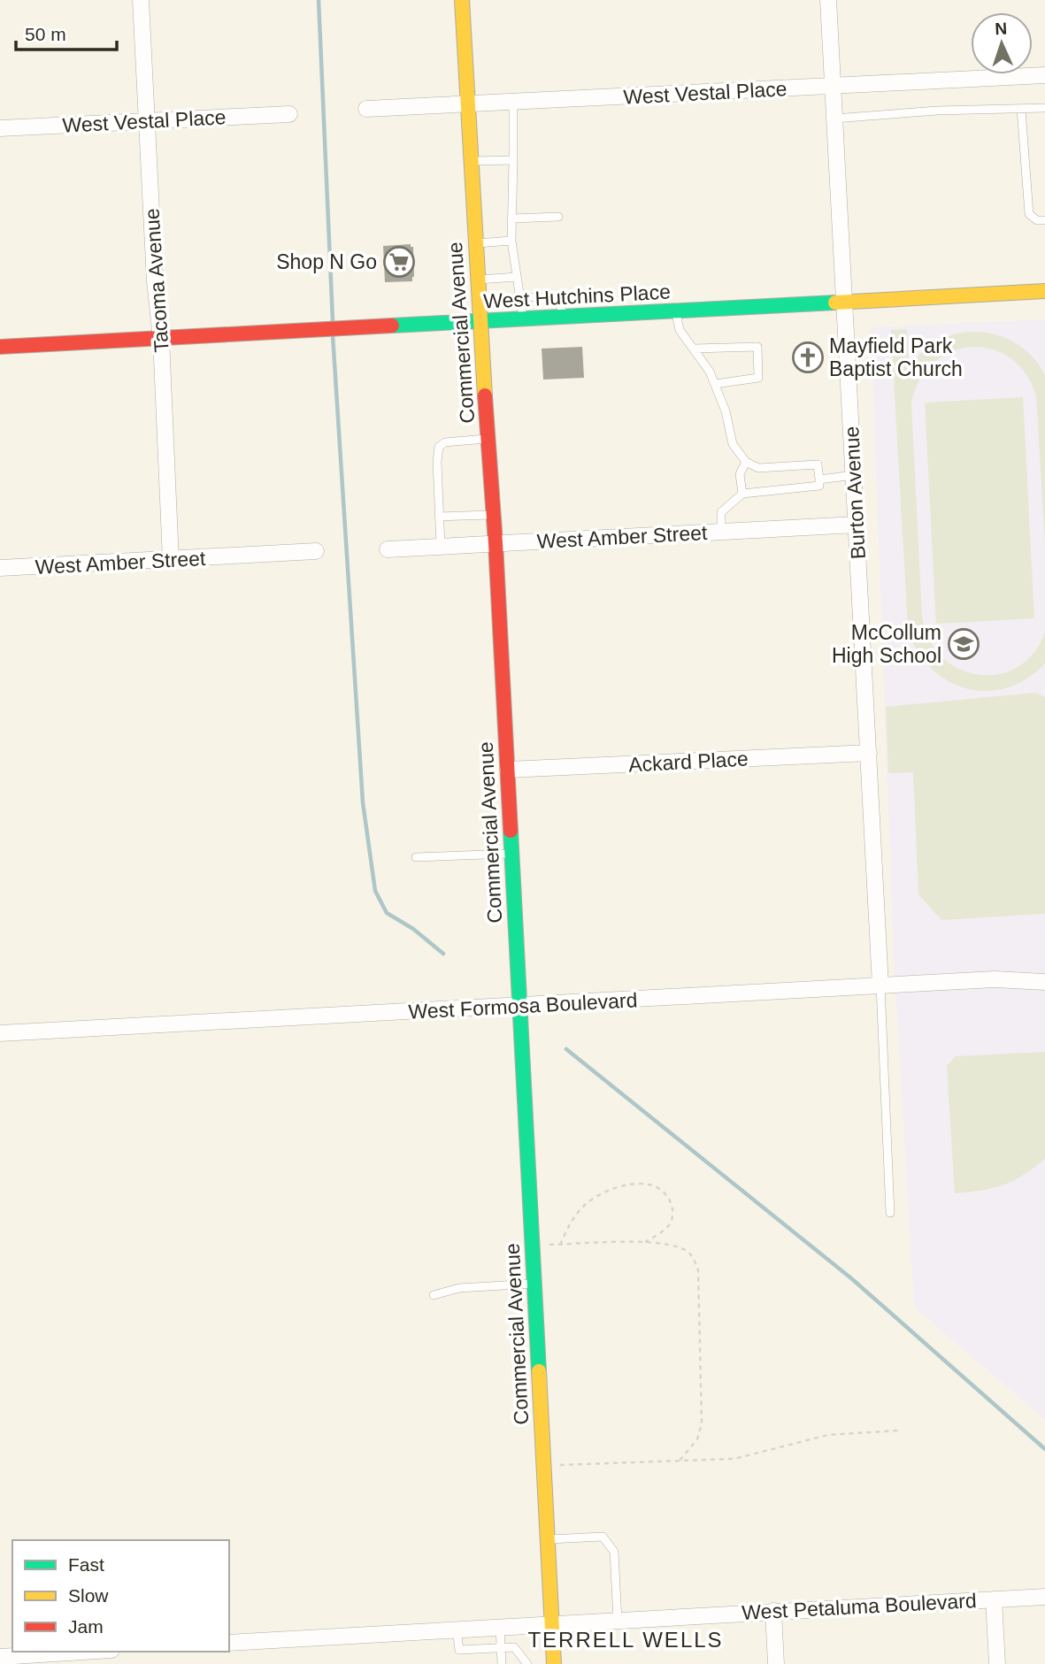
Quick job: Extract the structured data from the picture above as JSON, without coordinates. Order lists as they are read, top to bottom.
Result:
{
  "streets": {
    "street": [
      "West Vestal Place",
      "Tacoma Avenue",
      "West Hutchins Place",
      "Commercial Avenue",
      "Burton Avenue",
      "West Amber Street",
      "Ackard Place",
      "West Formosa Boulevard",
      "West Petaluma Boulevard"
    ]
  },
  "crossings": [
    ["West Vestal Place", "Tacoma Avenue"],
    ["West Vestal Place", "Commercial Avenue"],
    ["West Vestal Place", "Burton Avenue"],
    ["Tacoma Avenue", "West Hutchins Place"],
    ["Tacoma Avenue", "West Amber Street"],
    ["West Hutchins Place", "Commercial Avenue"],
    ["West Hutchins Place", "Burton Avenue"],
    ["Commercial Avenue", "West Amber Street"],
    ["Commercial Avenue", "Ackard Place"],
    ["Commercial Avenue", "West Formosa Boulevard"],
    ["Commercial Avenue", "West Petaluma Boulevard"],
    ["Burton Avenue", "West Amber Street"],
    ["Burton Avenue", "Ackard Place"],
    ["Burton Avenue", "West Formosa Boulevard"]
  ],
  "districts": ["TERRELL WELLS"],
  "places": {
    "supermarket": ["Shop N Go"],
    "church": ["Mayfield Park Baptist Church"],
    "school or university": ["McCollum High School"]
  },
  "legend": ["Fast", "Slow", "Jam"],
  "scale_bar": "50 m",
  "north": "top"
}
